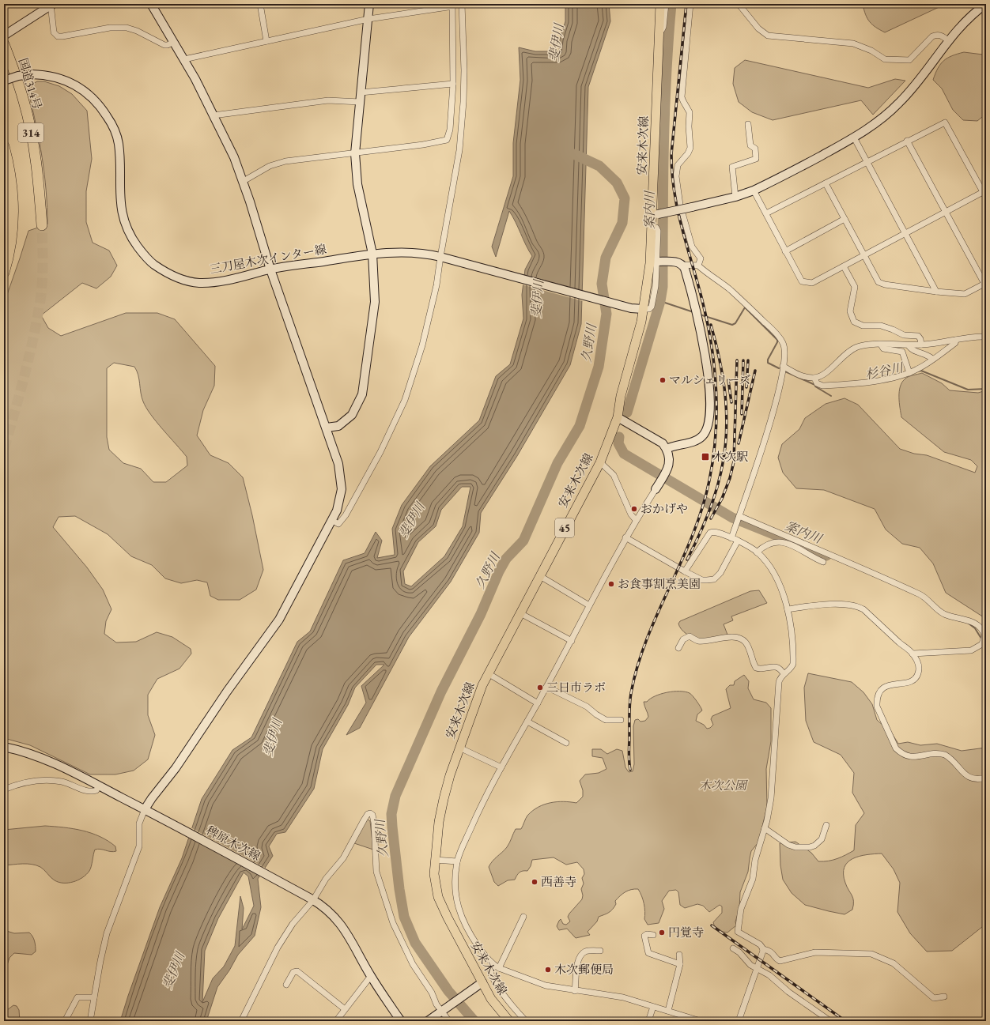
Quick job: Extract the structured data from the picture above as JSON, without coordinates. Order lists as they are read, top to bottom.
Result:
{
  "streets": {
    "highway": ["国道314号", "314"],
    "main road": ["安来木次線", "45"],
    "street": ["三刀屋木次インター線", "稗原木次線"]
  },
  "crossings": [
    ["安来木次線", "三刀屋木次インター線"]
  ],
  "water": [
    "斐伊川",
    "案内川",
    "久野川",
    "杉谷川"
  ],
  "parks": ["木次公園"],
  "places": {
    "other": [
      "マルシェリーズ",
      "おかげや",
      "お食事割烹美園",
      "三日市ラボ",
      "西善寺",
      "円覚寺",
      "木次郵便局"
    ],
    "transit": ["木次駅"]
  }
}
